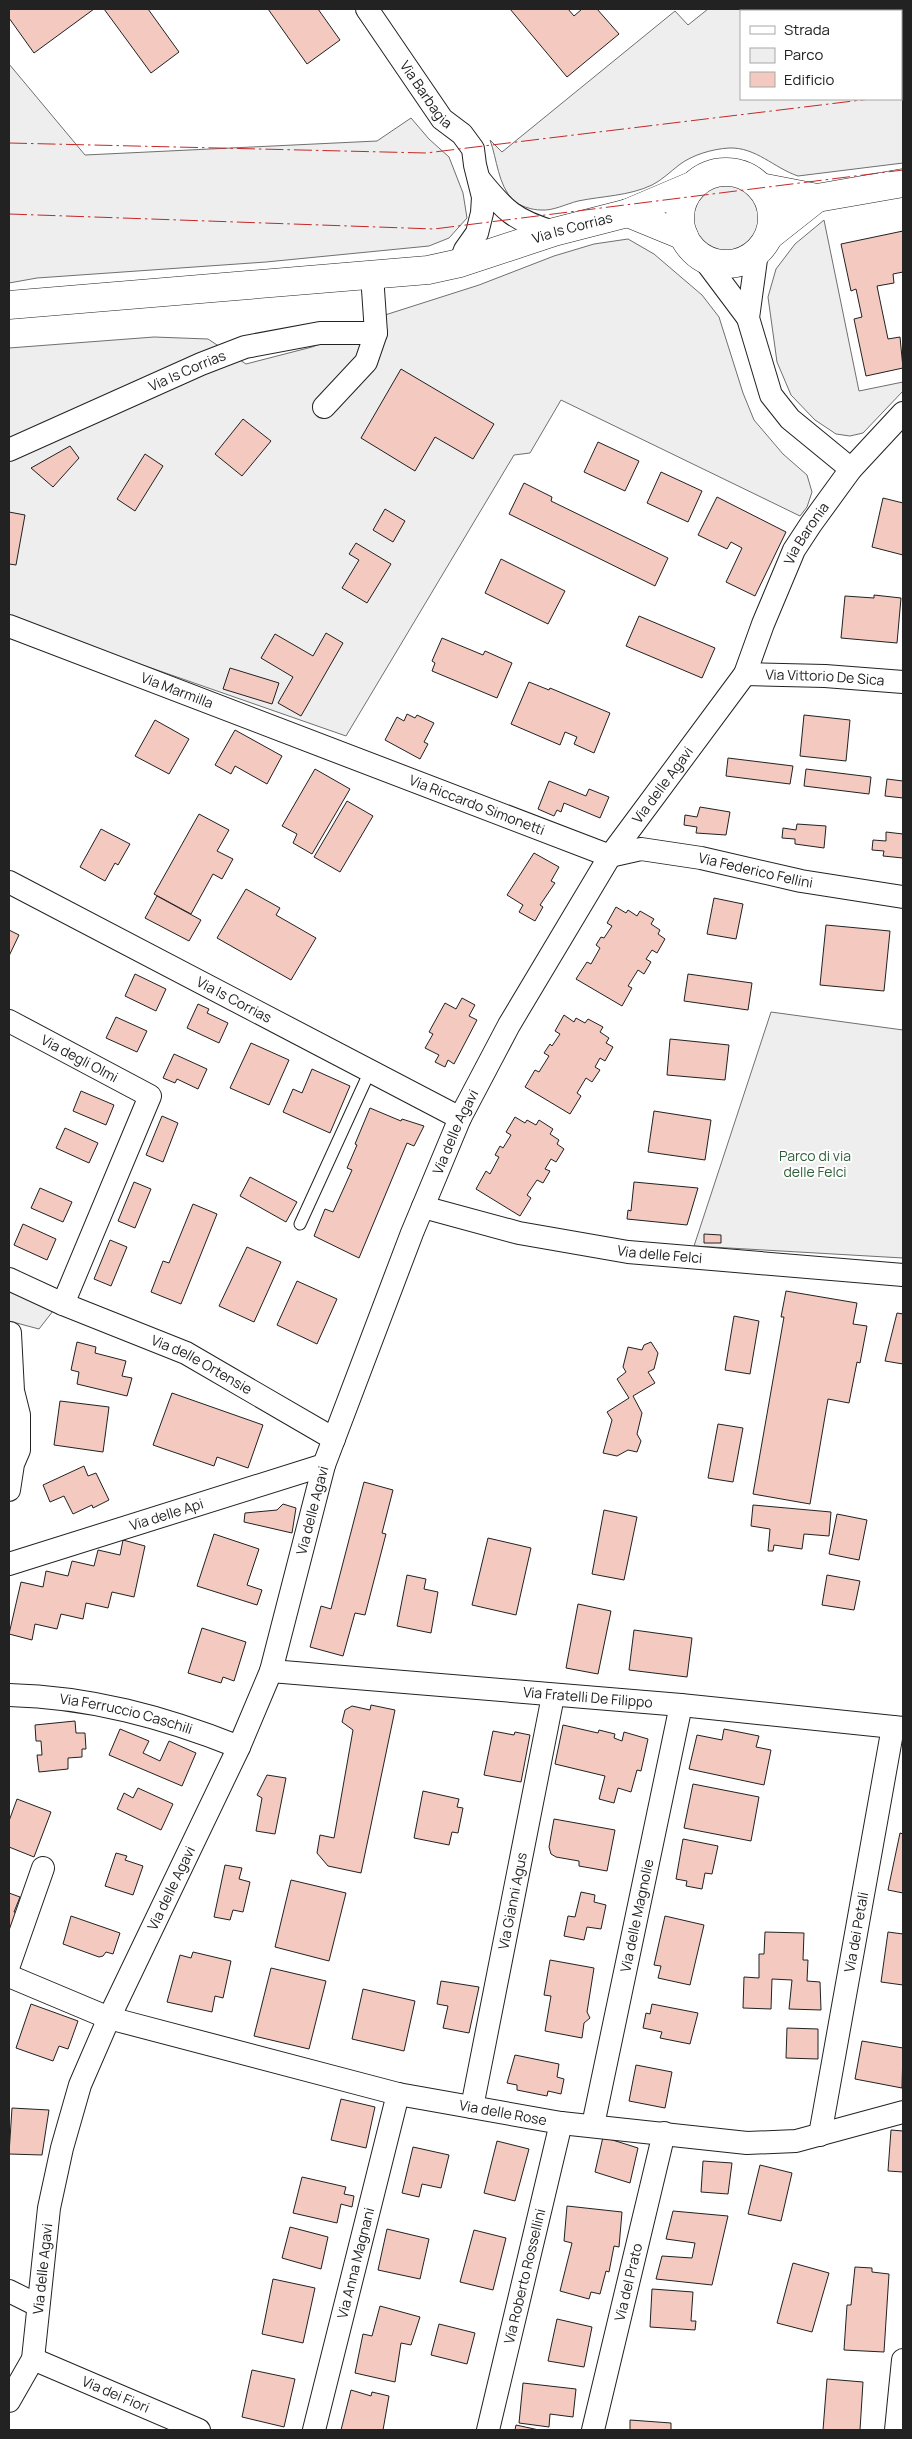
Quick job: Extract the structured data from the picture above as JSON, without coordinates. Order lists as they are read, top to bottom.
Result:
{
  "streets": {
    "street": [
      "Via Barbagia",
      "Via Is Corrias",
      "Via Baronia",
      "Via Vittorio De Sica",
      "Via Marmilla",
      "Via delle Agavi",
      "Via Riccardo Simonetti",
      "Via Federico Fellini",
      "Via degli Olmi",
      "Via delle Felci",
      "Via delle Ortensie",
      "Via delle Api",
      "Via Fratelli De Filippo",
      "Via Ferruccio Caschili",
      "Via Gianni Agus",
      "Via delle Magnolie",
      "Via dei Petali",
      "Via delle Rose",
      "Via Anna Magnani",
      "Via Roberto Rossellini",
      "Via del Prato",
      "Via dei Fiori"
    ]
  },
  "crossings": [
    ["Via Barbagia", "Via Is Corrias"],
    ["Via Is Corrias", "Via delle Agavi"],
    ["Via Baronia", "Via Vittorio De Sica"],
    ["Via Baronia", "Via delle Agavi"],
    ["Via Vittorio De Sica", "Via delle Agavi"],
    ["Via Marmilla", "Via Riccardo Simonetti"],
    ["Via delle Agavi", "Via Riccardo Simonetti"],
    ["Via delle Agavi", "Via Federico Fellini"],
    ["Via delle Agavi", "Via delle Felci"],
    ["Via delle Agavi", "Via delle Ortensie"],
    ["Via delle Agavi", "Via delle Api"],
    ["Via delle Agavi", "Via Fratelli De Filippo"],
    ["Via delle Agavi", "Via Ferruccio Caschili"],
    ["Via delle Agavi", "Via delle Rose"],
    ["Via delle Agavi", "Via dei Fiori"],
    ["Via Riccardo Simonetti", "Via Federico Fellini"],
    ["Via degli Olmi", "Via delle Ortensie"],
    ["Via Fratelli De Filippo", "Via Gianni Agus"],
    ["Via Fratelli De Filippo", "Via delle Magnolie"],
    ["Via Fratelli De Filippo", "Via dei Petali"],
    ["Via Gianni Agus", "Via delle Rose"],
    ["Via delle Magnolie", "Via delle Rose"],
    ["Via dei Petali", "Via delle Rose"],
    ["Via delle Rose", "Via Anna Magnani"],
    ["Via delle Rose", "Via Roberto Rossellini"],
    ["Via delle Rose", "Via del Prato"]
  ],
  "parks": ["Parco di via delle Felci"],
  "legend": ["Strada", "Parco", "Edificio"]
}
